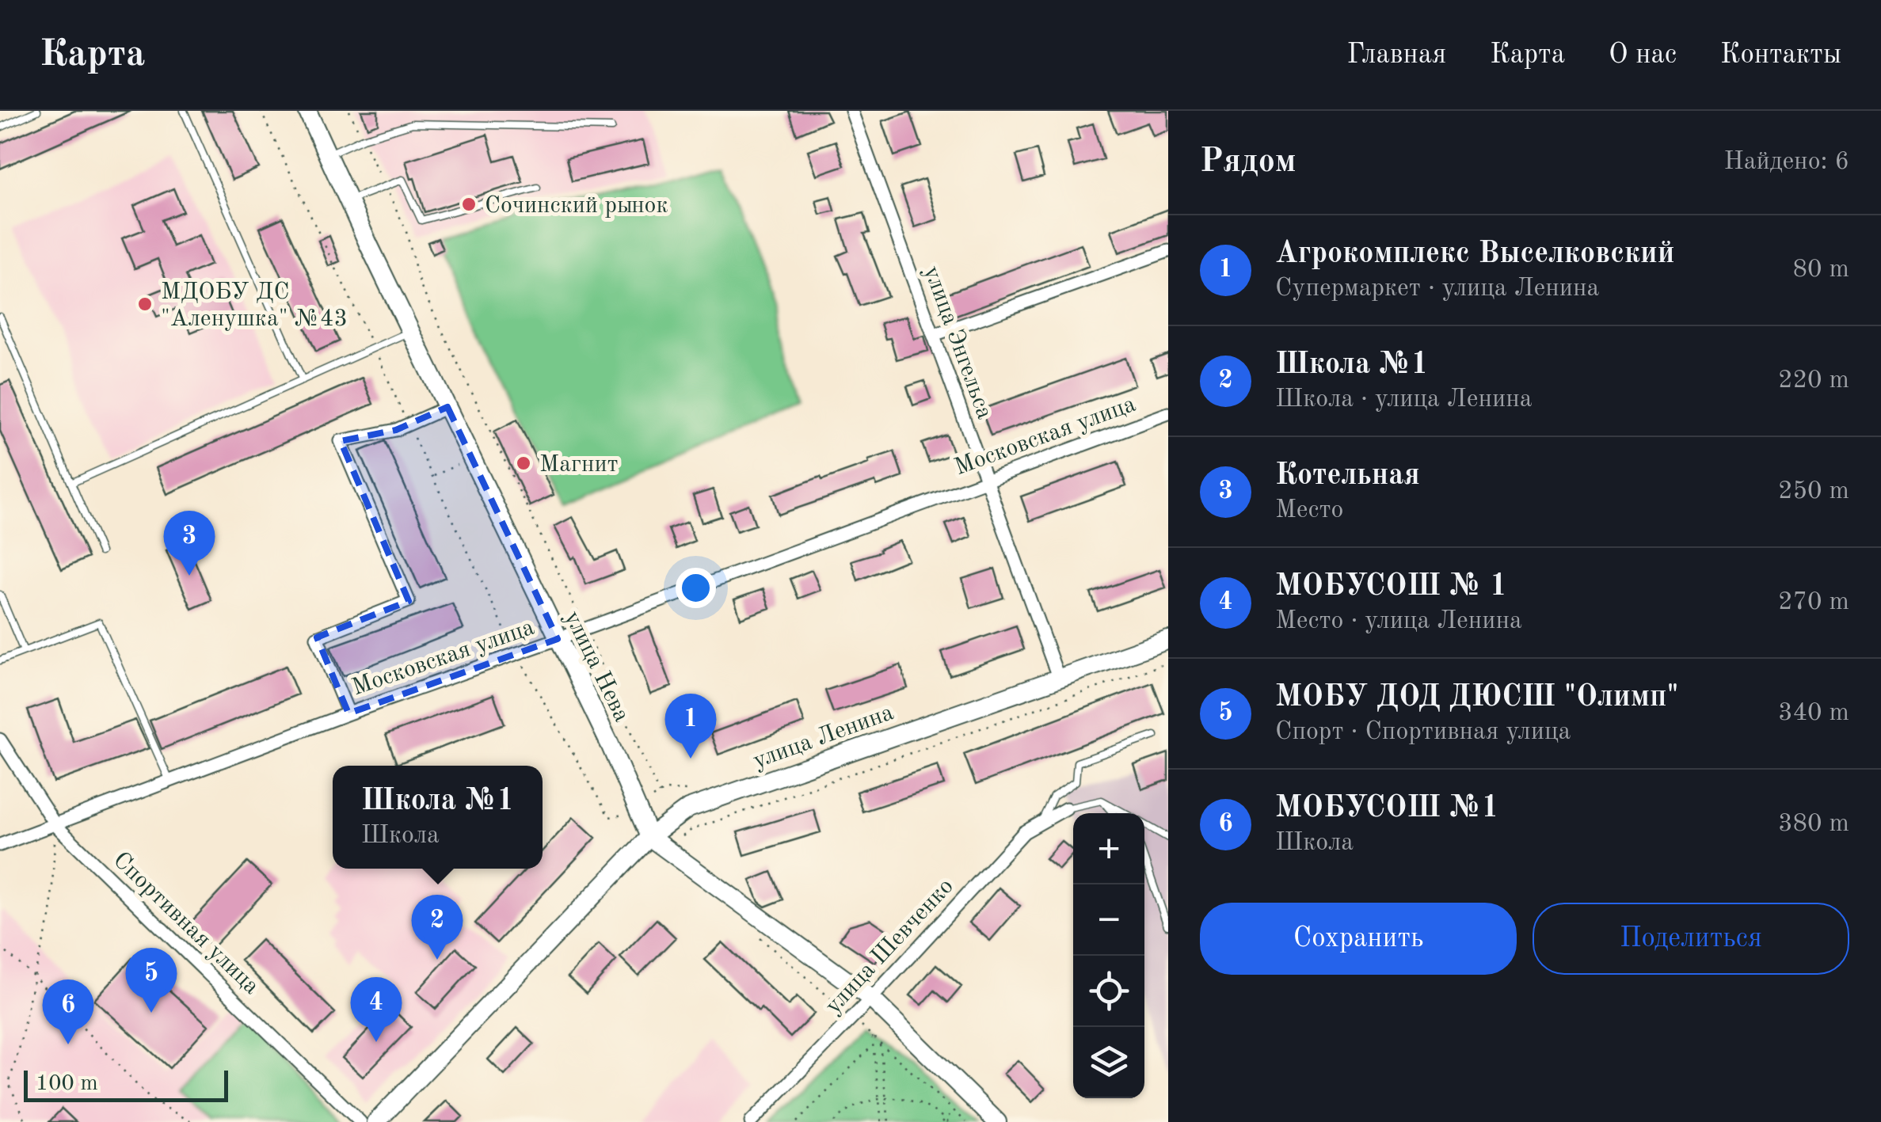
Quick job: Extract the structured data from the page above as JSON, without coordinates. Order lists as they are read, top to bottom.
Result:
{
  "streets": {
    "main road": ["улица Нева", "улица Ленина"],
    "street": [
      "улица Энгельса",
      "Московская улица",
      "Спортивная улица",
      "улица Шевченко"
    ]
  },
  "crossings": [
    ["улица Энгельса", "Московская улица"],
    ["улица Энгельса", "улица Ленина"],
    ["Московская улица", "улица Нева"],
    ["Московская улица", "Спортивная улица"],
    ["улица Нева", "улица Ленина"]
  ],
  "places": ["Сочинский рынок", "МДОБУ ДС \"Аленушка\" №43", "Магнит"],
  "scale_bar": "100 m",
  "page": {
    "header": "Карта",
    "nav": [
      "Главная",
      "Карта",
      "О нас",
      "Контакты"
    ],
    "heading": ["Рядом", "Найдено: 6"],
    "list": [
      {
        "mark": "1",
        "name": "Агрокомплекс Выселковский",
        "note": "Супермаркет · улица Ленина",
        "value": "80 m"
      },
      {
        "mark": "2",
        "name": "Школа №1",
        "note": "Школа · улица Ленина",
        "value": "220 m"
      },
      {
        "mark": "3",
        "name": "Котельная",
        "note": "Место",
        "value": "250 m"
      },
      {
        "mark": "4",
        "name": "МОБУСОШ № 1",
        "note": "Место · улица Ленина",
        "value": "270 m"
      },
      {
        "mark": "5",
        "name": "МОБУ ДОД ДЮСШ \"Олимп\"",
        "note": "Спорт · Спортивная улица",
        "value": "340 m"
      },
      {
        "mark": "6",
        "name": "МОБУСОШ №1",
        "note": "Школа",
        "value": "380 m"
      }
    ],
    "pins": [
      "3",
      "1",
      "2",
      "5",
      "4",
      "6"
    ],
    "popup": ["Школа №1", "Школа"],
    "map_buttons": ["+", "−"],
    "buttons": ["Сохранить", "Поделиться"],
    "scale": "100 m"
  }
}
